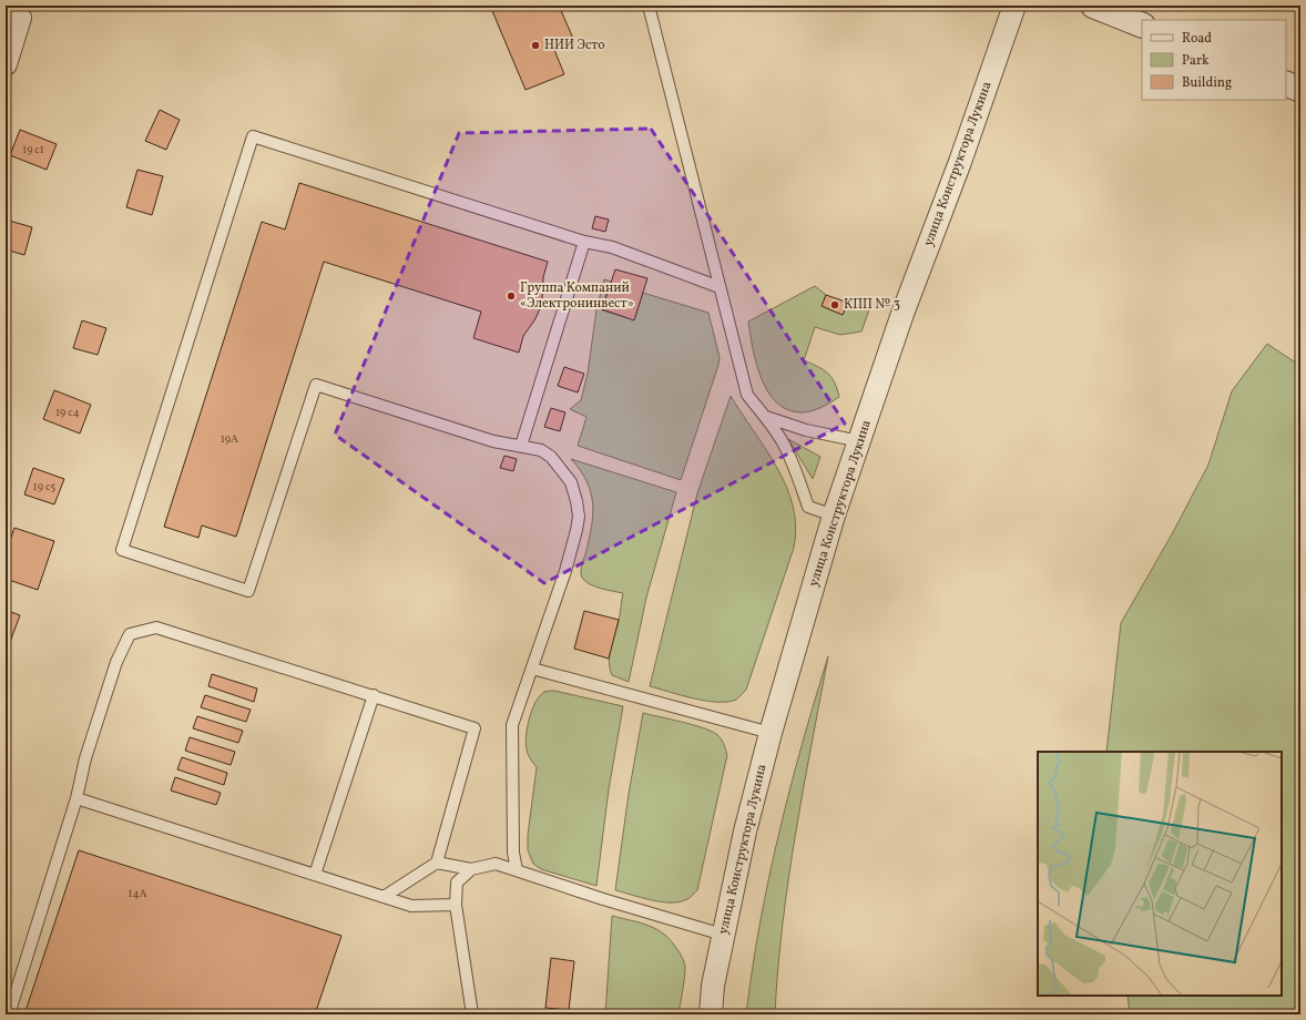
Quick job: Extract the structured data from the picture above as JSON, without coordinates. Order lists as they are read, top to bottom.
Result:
{
  "streets": {
    "street": ["улица Конструктора Лукина"]
  },
  "places": ["НИИ Эсто", "Группа Компаний «Электронинвест»", "КПП № 3"],
  "house_numbers": [
    "19 с1",
    "19 с4",
    "19А",
    "19 с5",
    "14А"
  ],
  "legend": ["Road", "Park", "Building"]
}
